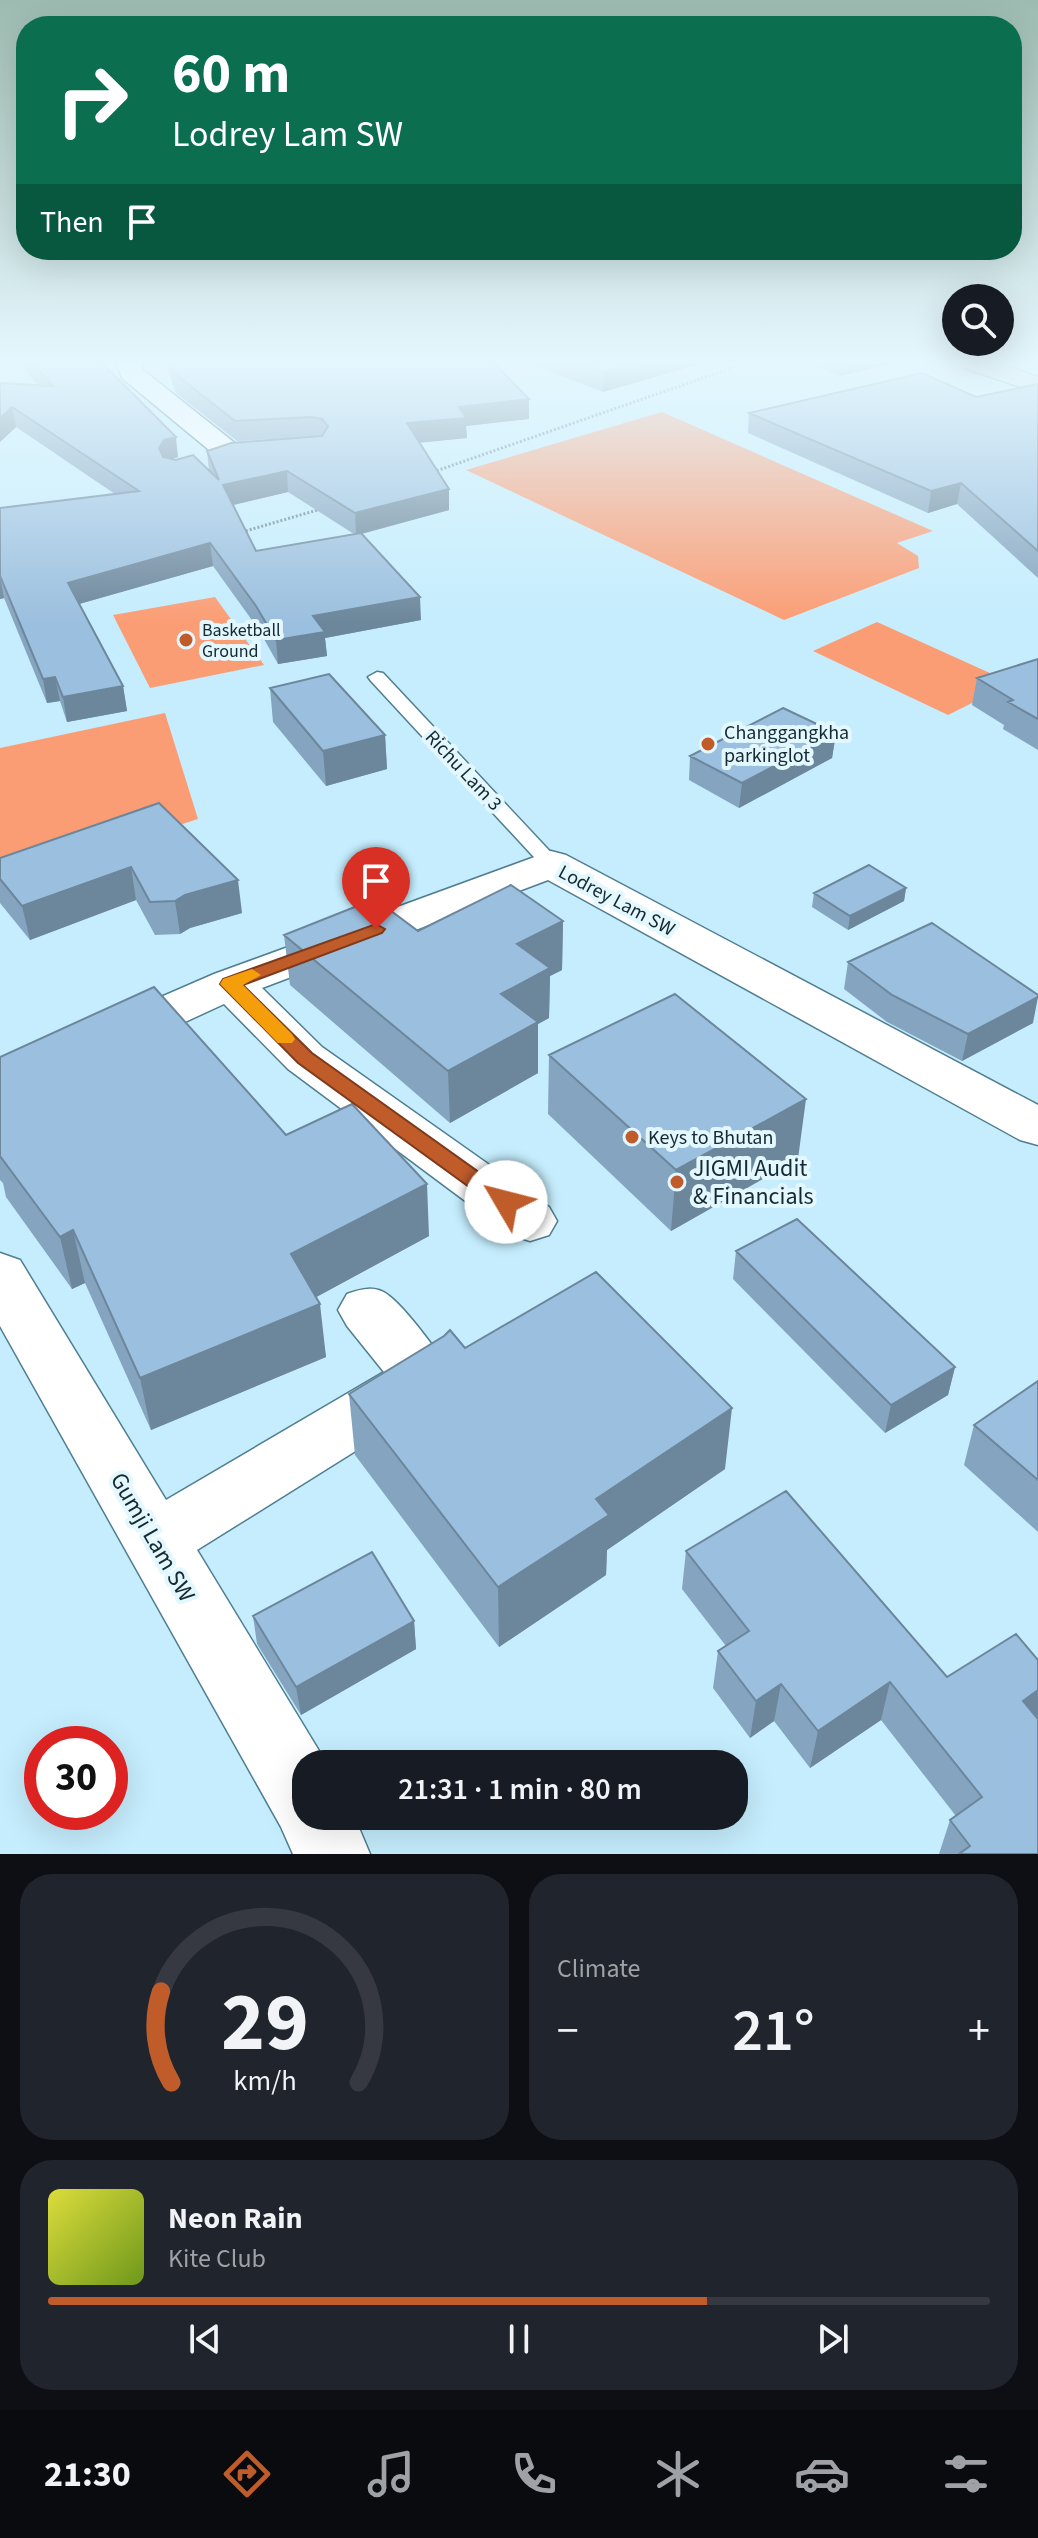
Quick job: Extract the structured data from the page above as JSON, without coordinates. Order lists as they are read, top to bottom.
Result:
{
  "streets": {
    "street": ["Lodrey Lam SW", "Gumji Lam SW"],
    "lane": ["Richu Lam 3"]
  },
  "crossings": [
    ["Richu Lam 3", "Lodrey Lam SW"]
  ],
  "places": [
    "Basketball Ground",
    "Changgangkha parkinglot",
    "Keys to Bhutan",
    "JIGMI Audit & Financials"
  ],
  "page": {
    "turn": ["60 m", "Lodrey Lam SW"],
    "then": "Then",
    "limit": "30",
    "trip": "21:31 · 1 min · 80 m",
    "tile": "Climate",
    "heat": ["−", "21°", "+"],
    "song": ["Neon Rain", "Kite Club"],
    "tabs": "21:30",
    "gauge": ["29", "km/h"]
  }
}
